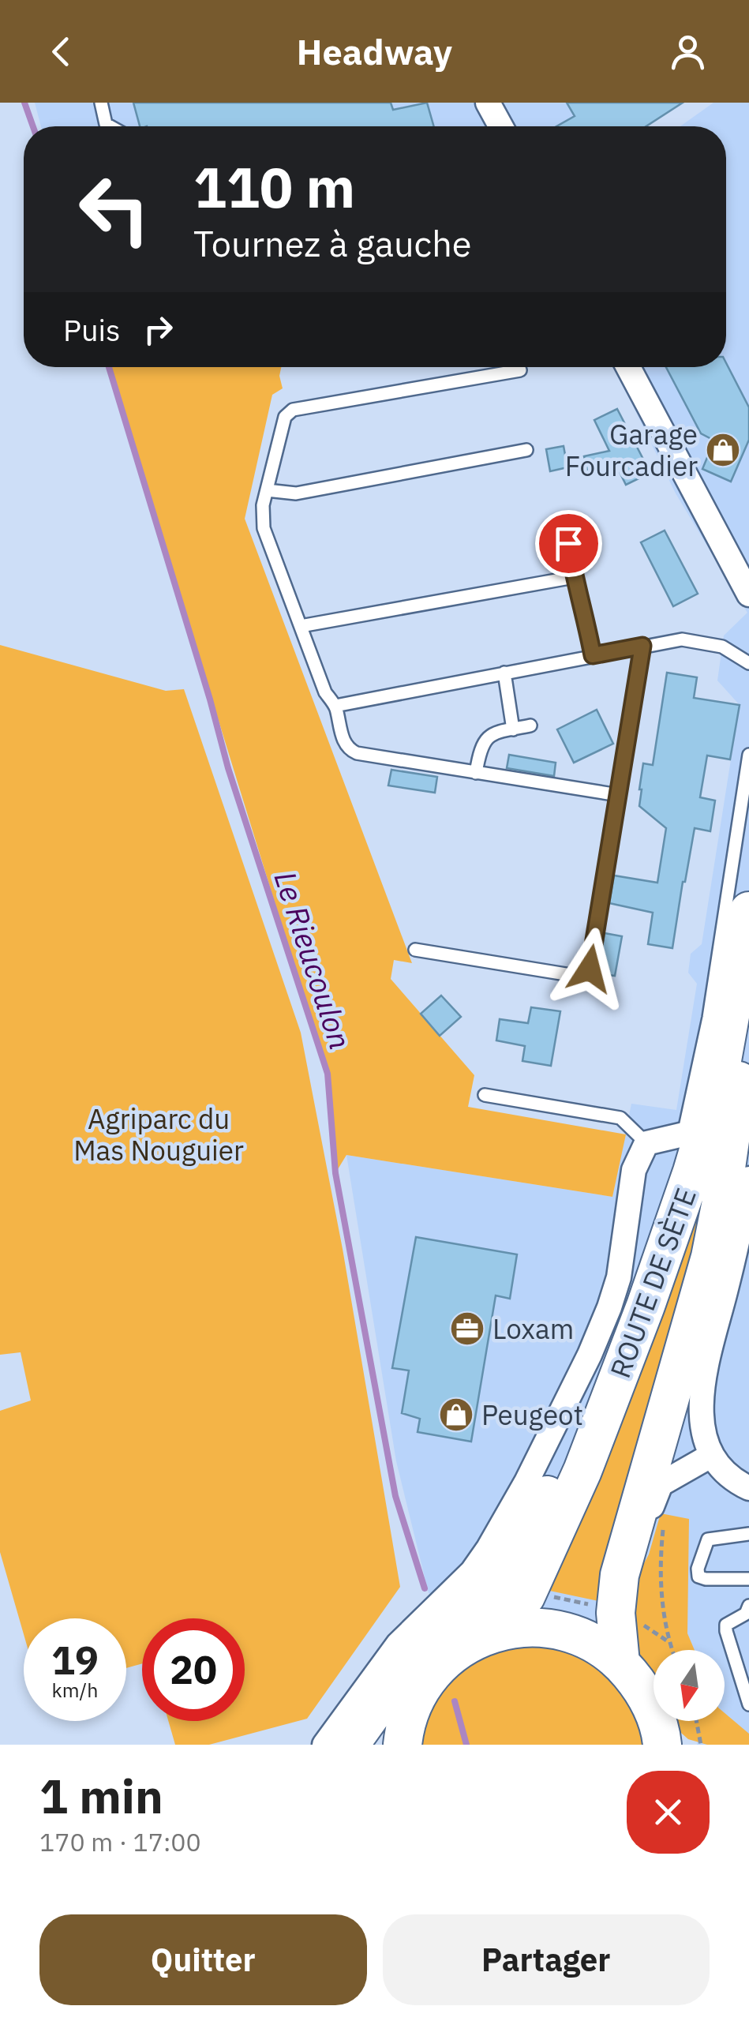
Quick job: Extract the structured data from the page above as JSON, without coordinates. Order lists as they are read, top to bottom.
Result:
{
  "streets": {
    "main road": ["ROUTE DE SÈTE"]
  },
  "water": ["Le Rieucoulon"],
  "parks": ["Agriparc du Mas Nouguier"],
  "places": {
    "shop": ["Garage Fourcadier", "Peugeot"],
    "office": ["Loxam"]
  },
  "north": "bottom",
  "page": {
    "header": "Headway",
    "turn": ["110 m", "Tournez à gauche"],
    "then": "Puis",
    "speed": "19 km/h",
    "limit": "20",
    "heading": ["1 min", "170 m · 17:00"],
    "buttons": ["Quitter", "Partager"]
  }
}
